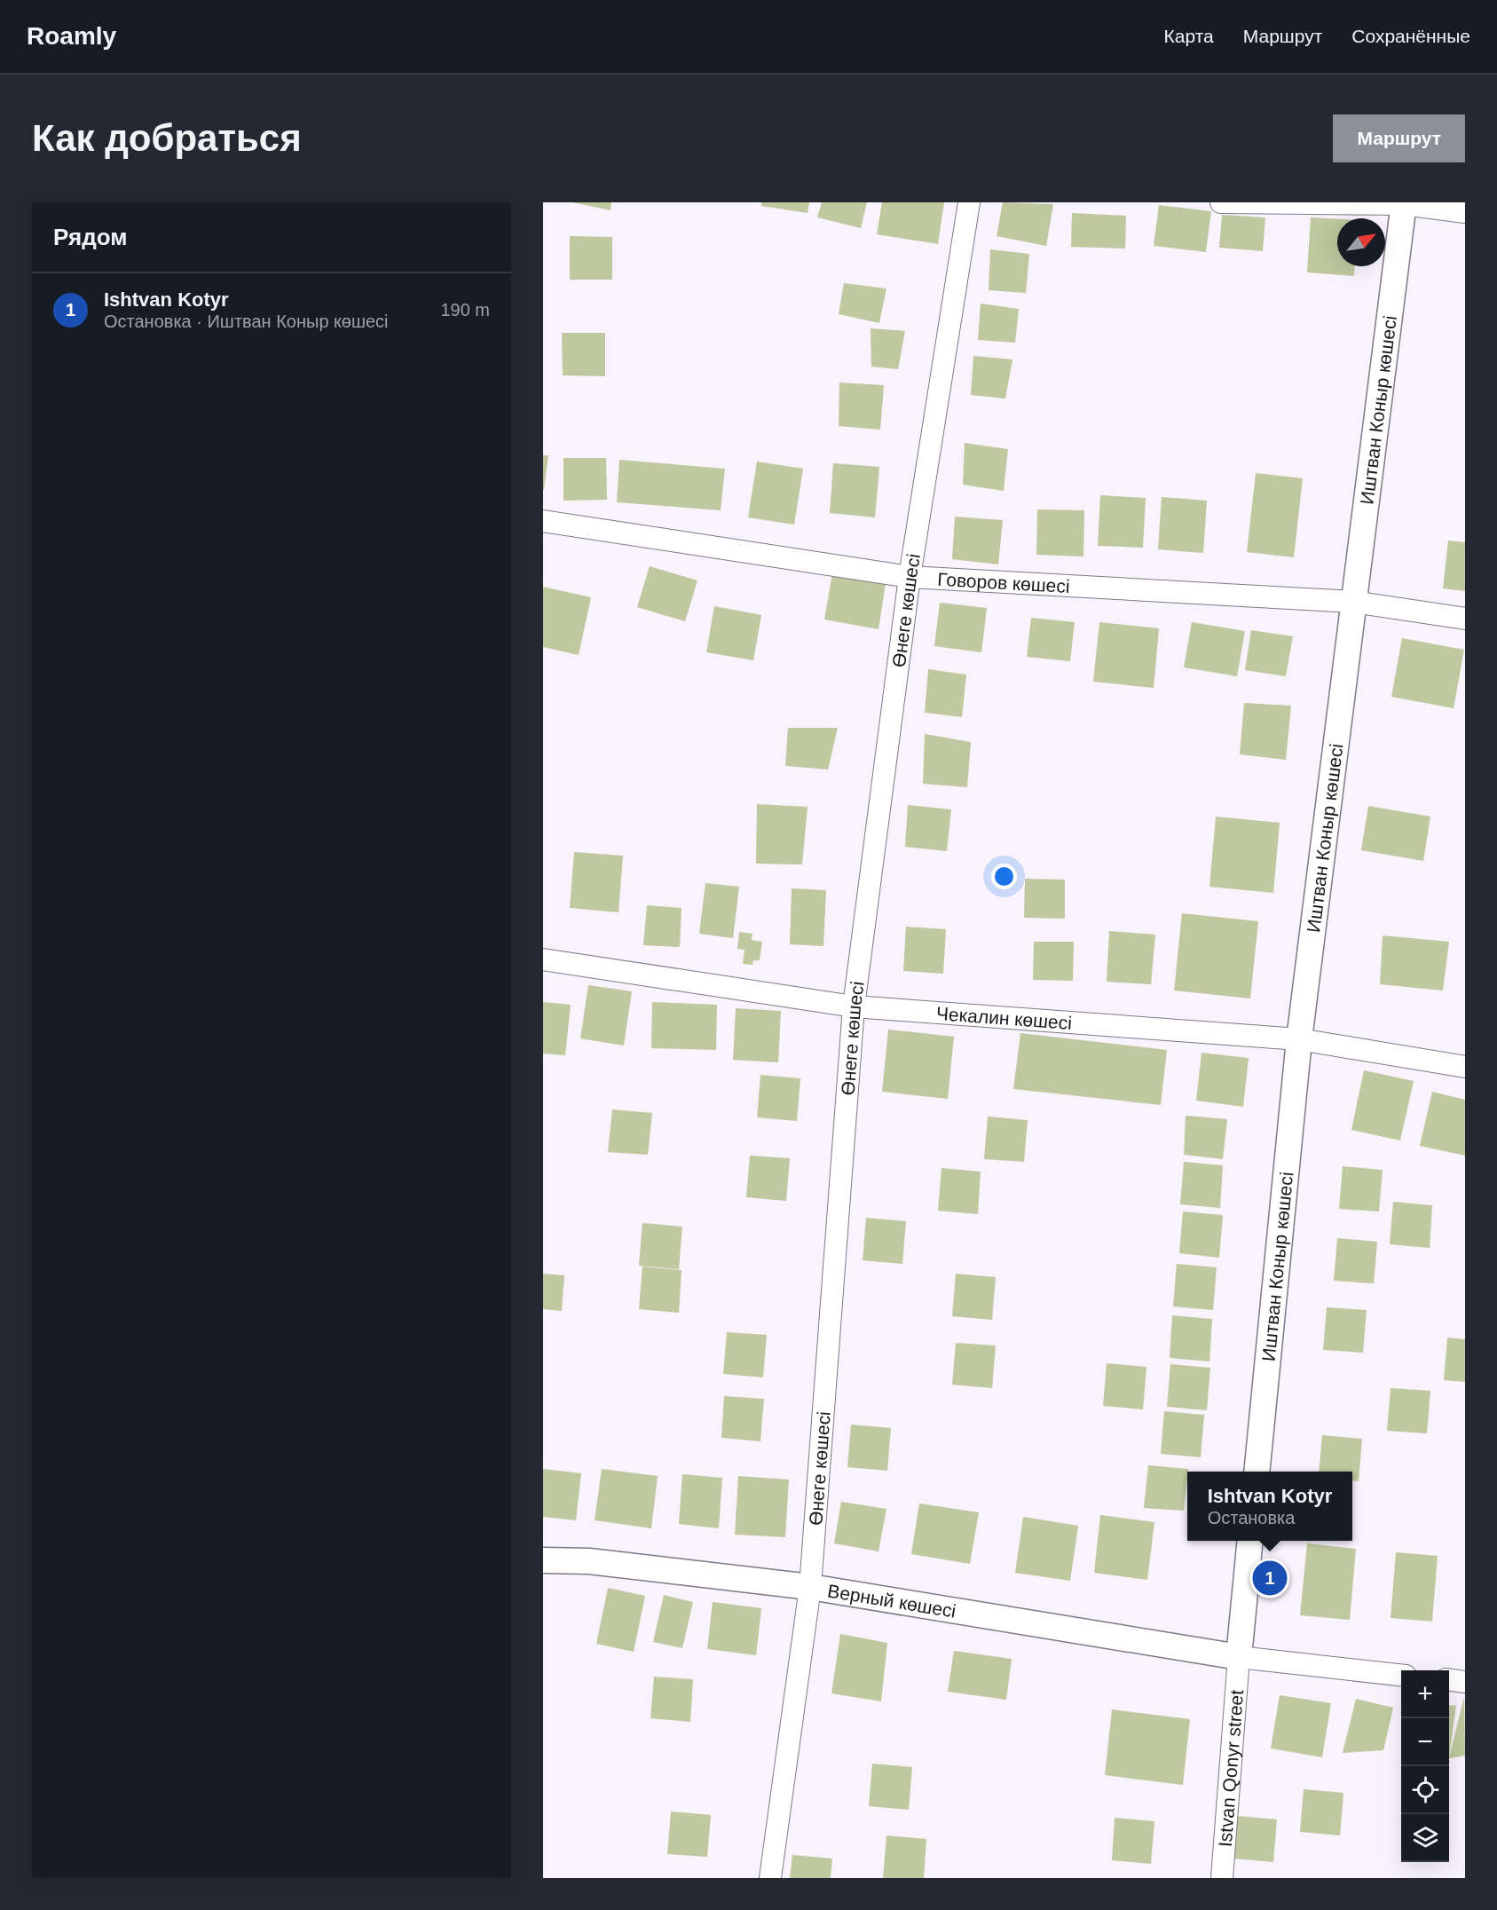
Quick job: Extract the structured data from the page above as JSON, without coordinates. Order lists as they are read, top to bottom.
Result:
{
  "streets": {
    "street": [
      "Иштван Коныр көшесі",
      "Говоров көшесі",
      "Өнеге көшесі",
      "Чекалин көшесі",
      "Верный көшесі",
      "Istvan Qonyr street"
    ]
  },
  "crossings": [
    ["Иштван Коныр көшесі", "Говоров көшесі"],
    ["Иштван Коныр көшесі", "Чекалин көшесі"],
    ["Говоров көшесі", "Өнеге көшесі"],
    ["Өнеге көшесі", "Чекалин көшесі"],
    ["Өнеге көшесі", "Верный көшесі"],
    ["Верный көшесі", "Istvan Qonyr street"]
  ],
  "north": "top right",
  "page": {
    "header": "Roamly",
    "nav": ["Карта", "Маршрут", "Сохранённые"],
    "buttons": "Маршрут",
    "title": "Как добраться",
    "heading": "Рядом",
    "list": [
      {
        "mark": "1",
        "name": "Ishtvan Kotyr",
        "note": "Остановка · Иштван Коныр көшесі",
        "value": "190 m"
      }
    ],
    "popup": ["Ishtvan Kotyr", "Остановка"],
    "pins": "1",
    "map_buttons": ["+", "−"]
  }
}
